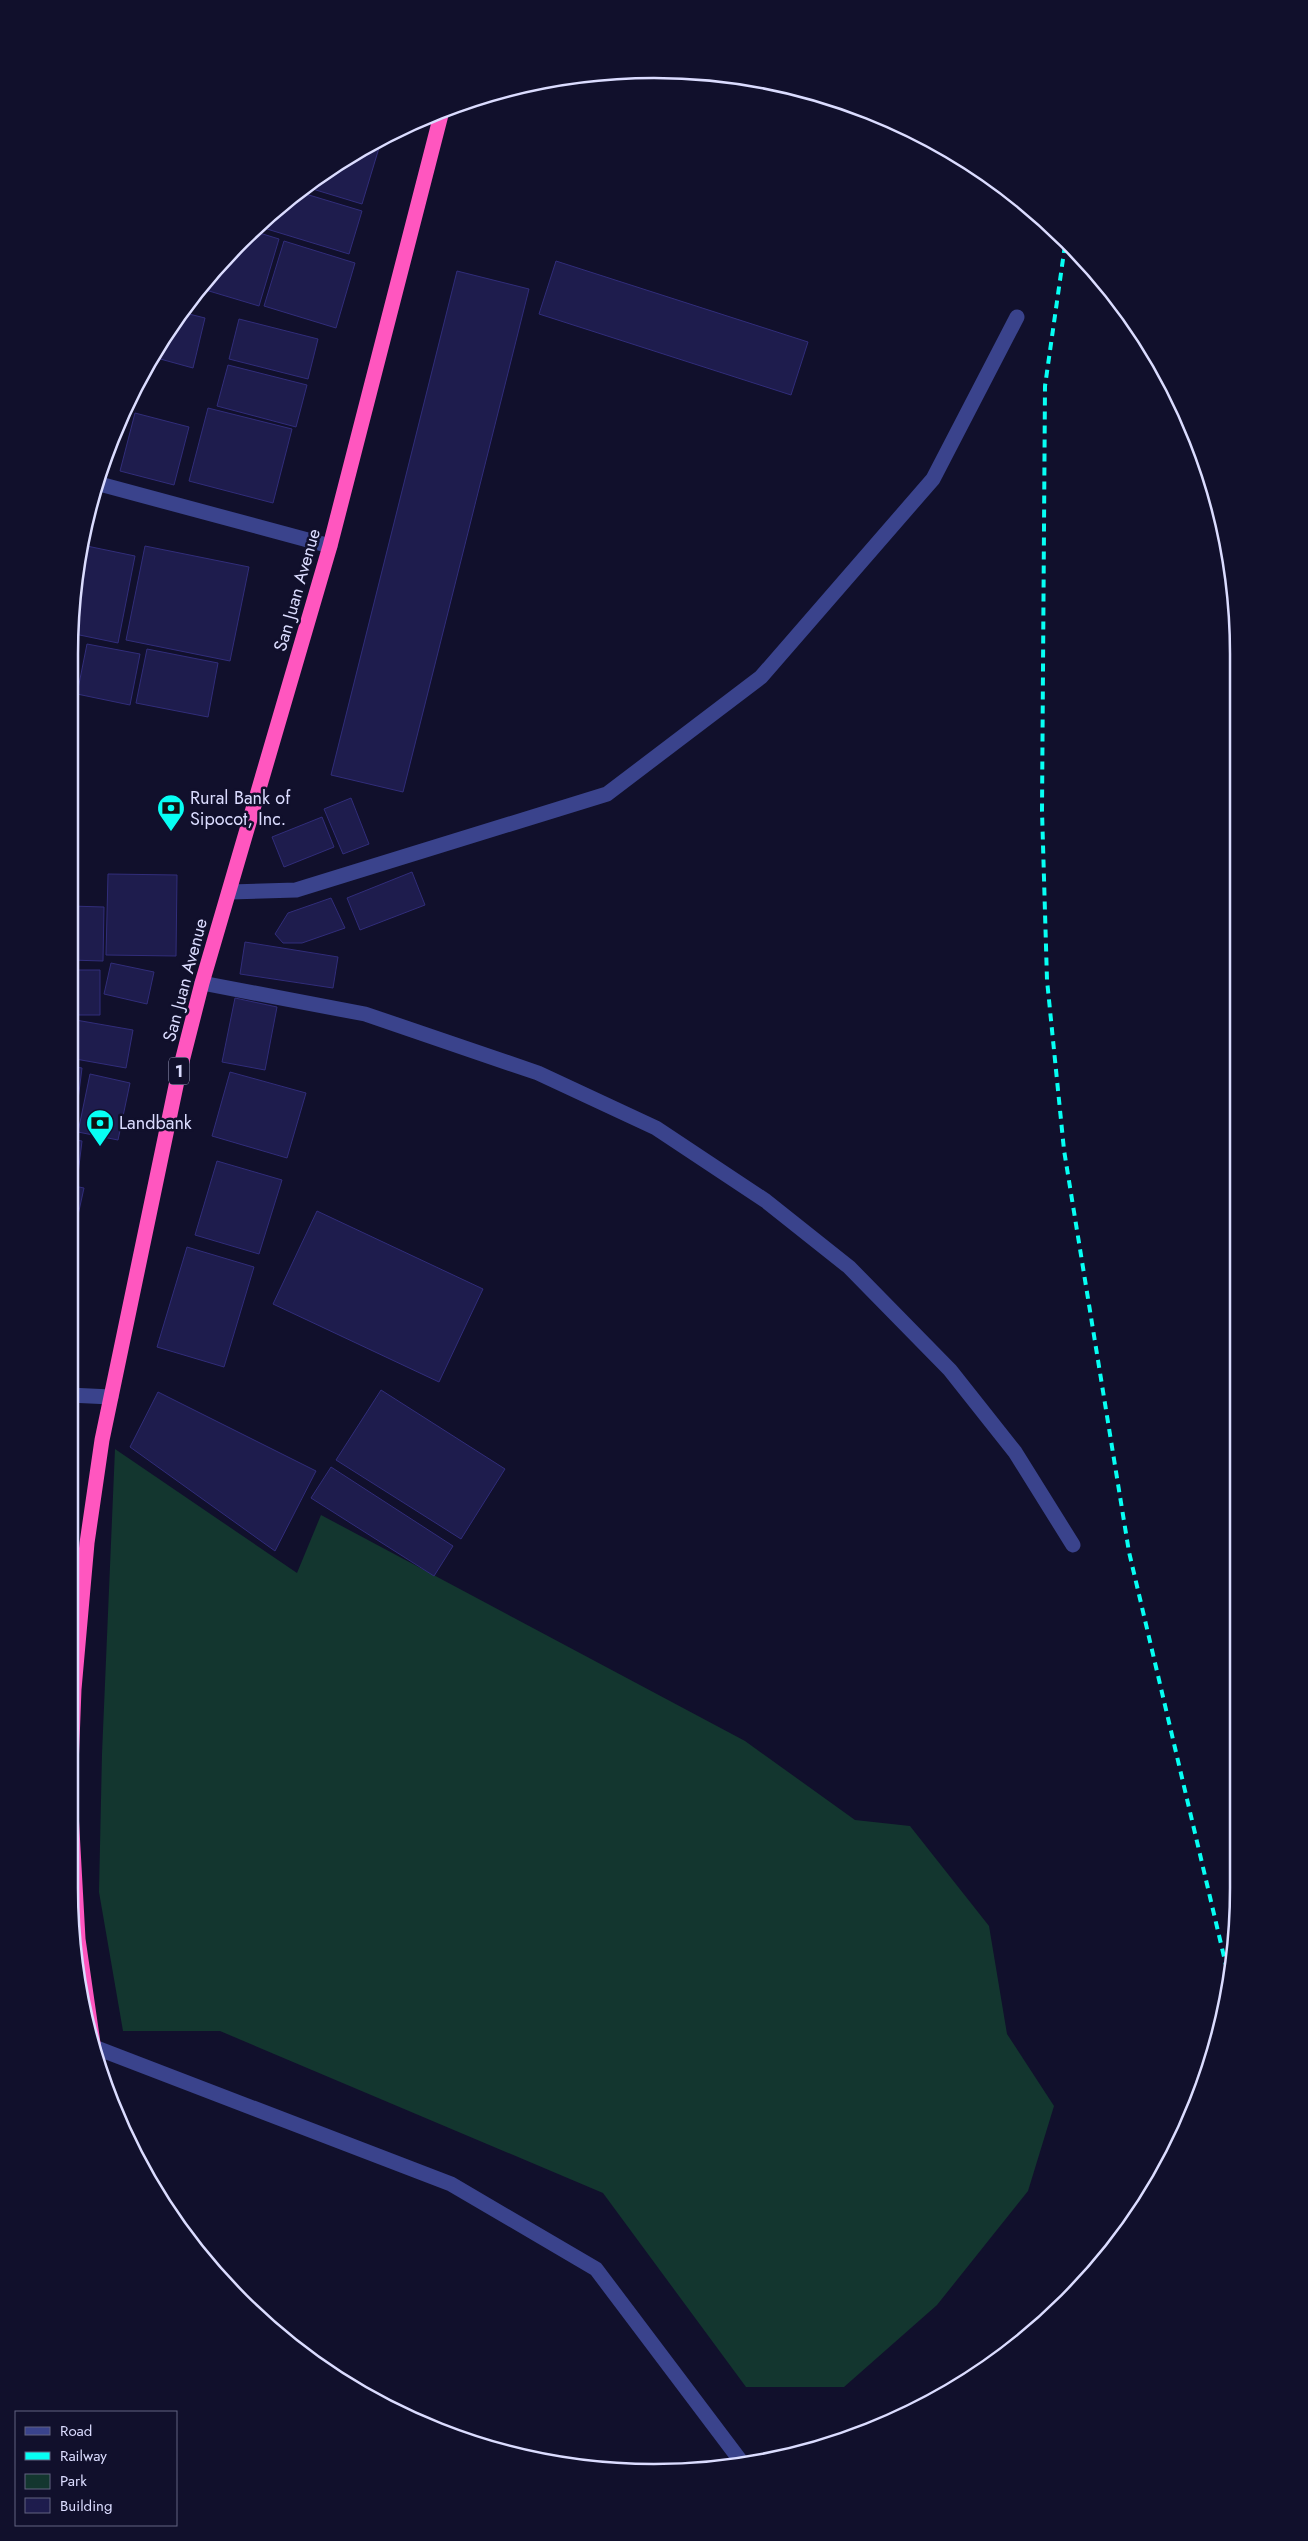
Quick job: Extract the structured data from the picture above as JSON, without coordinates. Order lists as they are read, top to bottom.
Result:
{
  "streets": {
    "highway": ["San Juan Avenue", "1"]
  },
  "places": {
    "bank": ["Rural Bank of Sipocot, Inc.", "Landbank"]
  },
  "legend": [
    "Road",
    "Railway",
    "Park",
    "Building"
  ]
}
